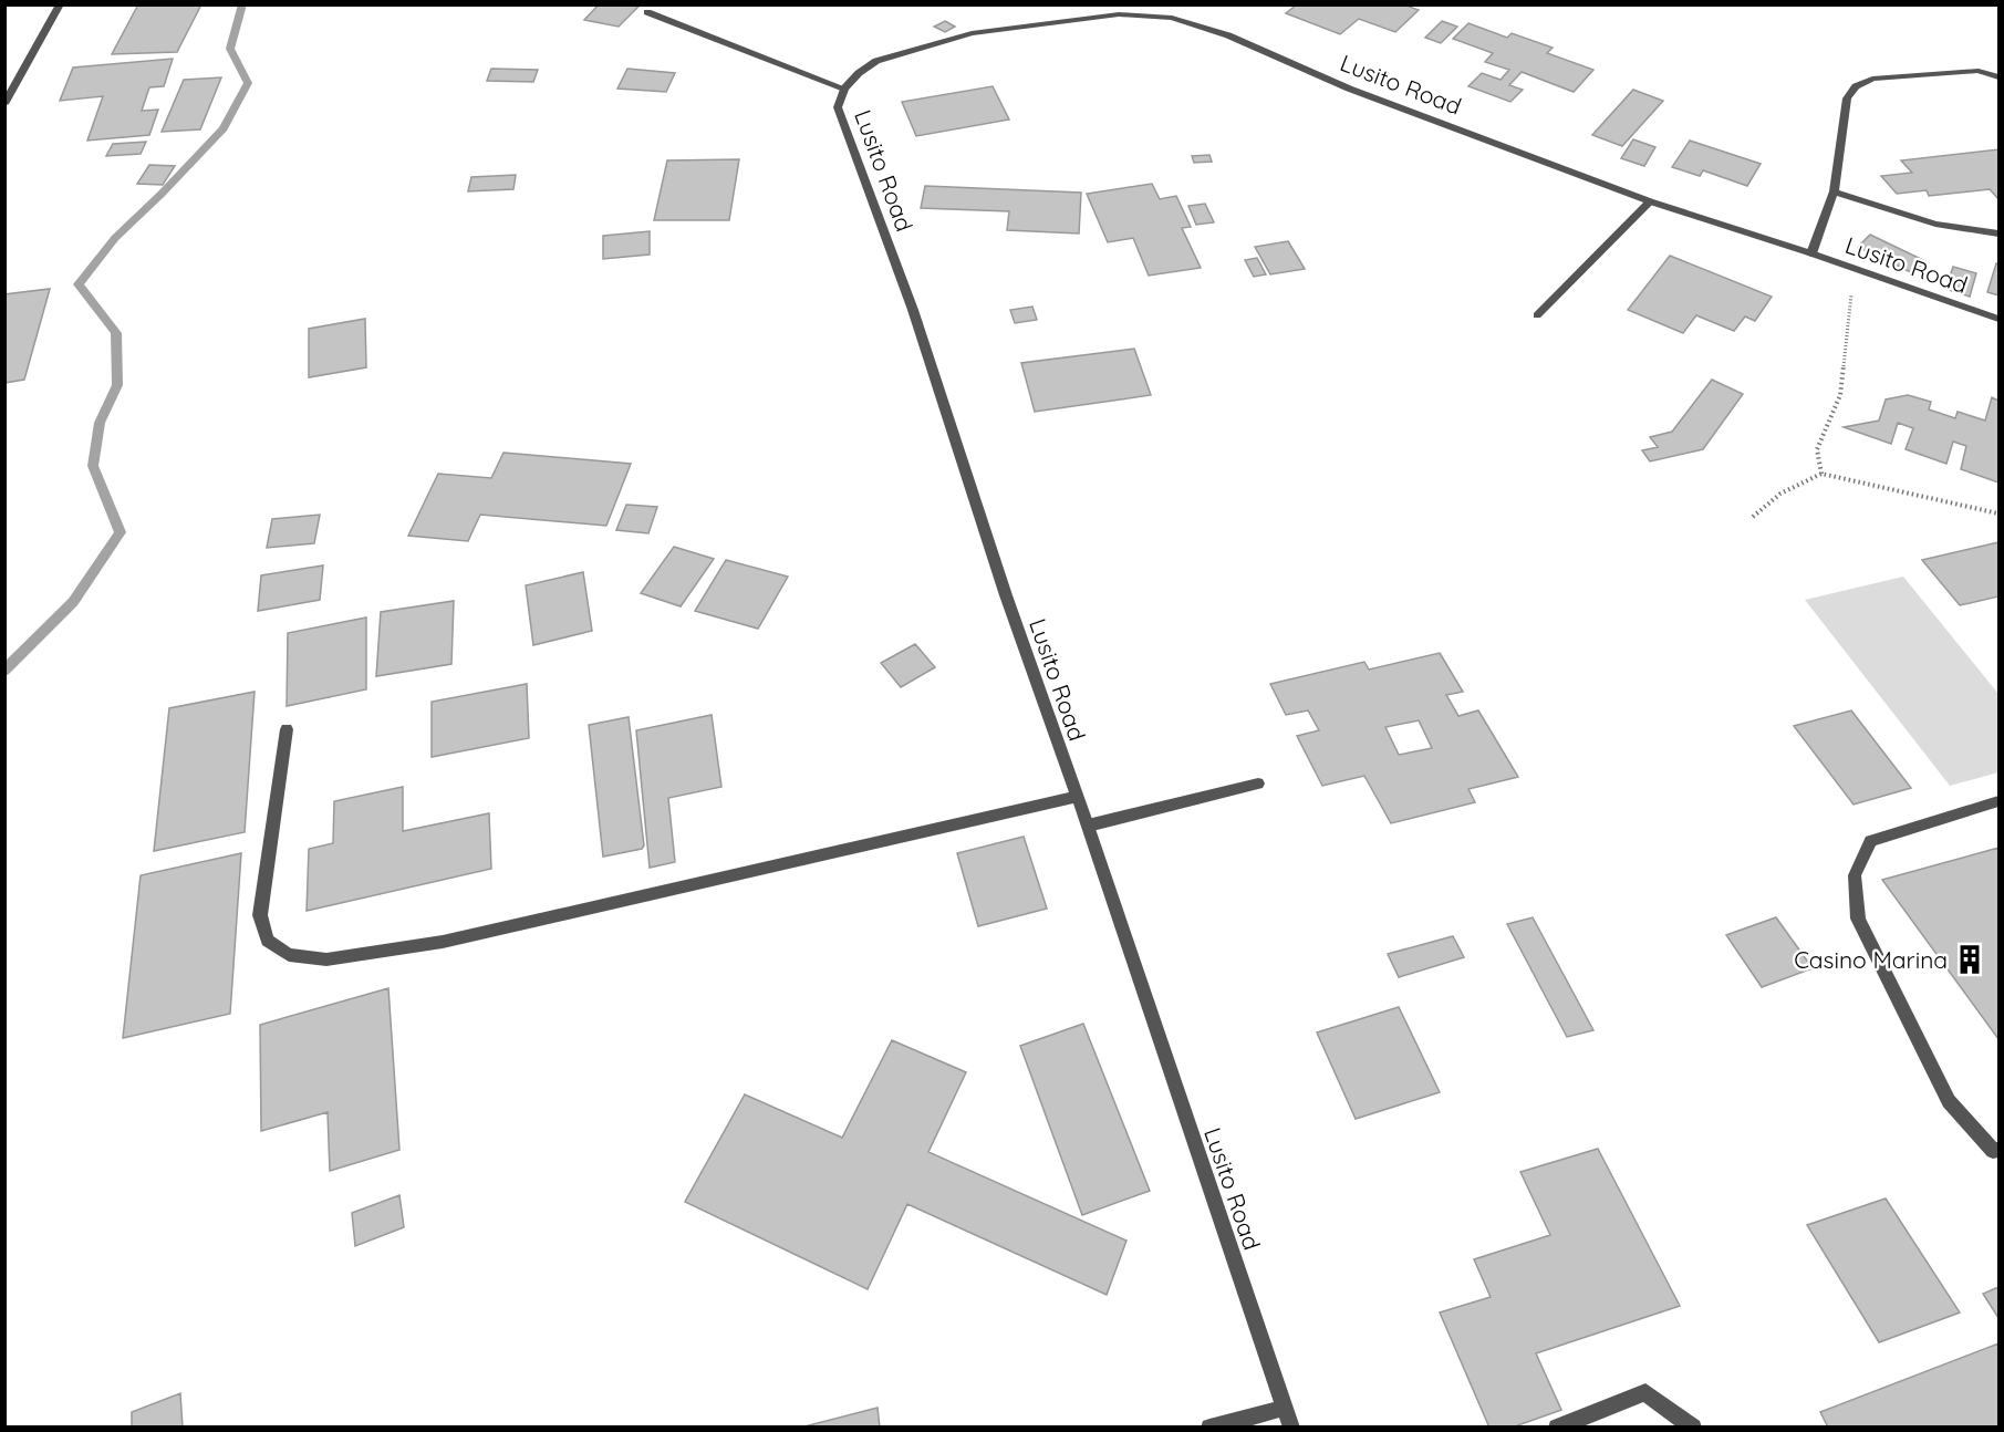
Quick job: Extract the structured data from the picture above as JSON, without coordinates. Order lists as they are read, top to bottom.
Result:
{
  "streets": {
    "street": ["Lusito Road"]
  },
  "places": {
    "building": ["Casino Marina"]
  }
}
